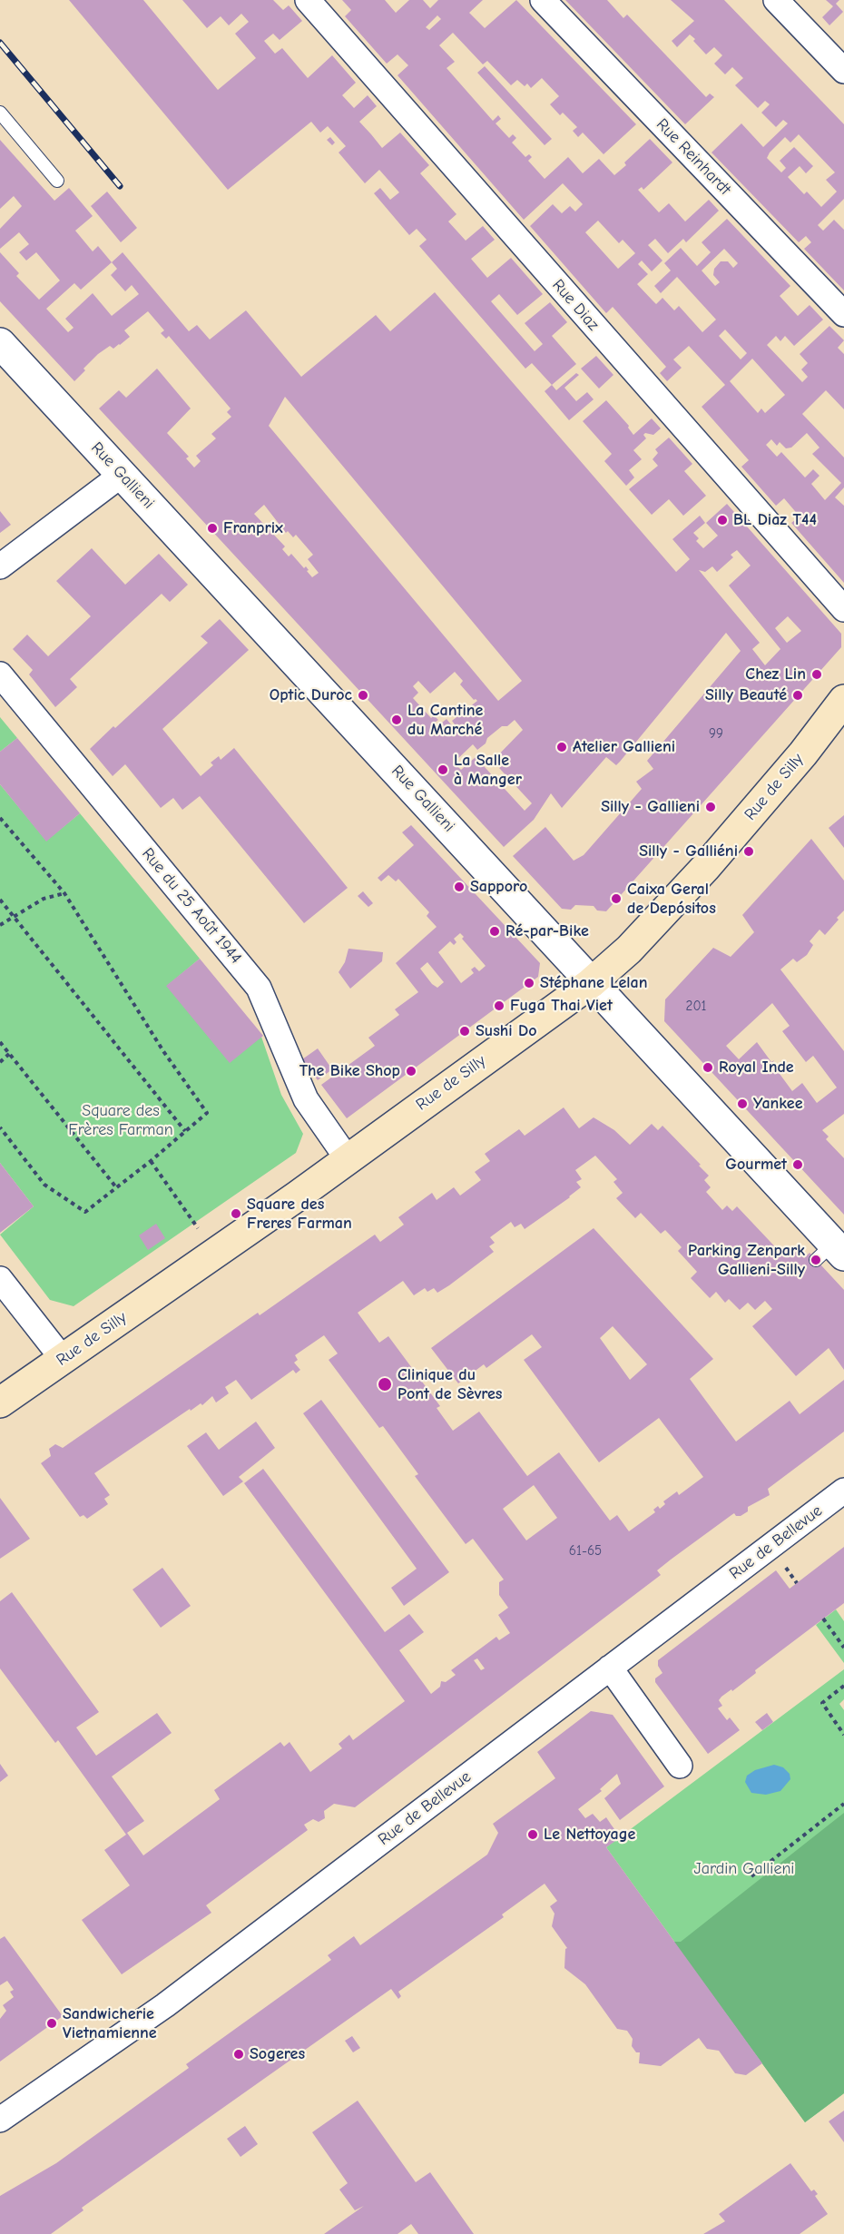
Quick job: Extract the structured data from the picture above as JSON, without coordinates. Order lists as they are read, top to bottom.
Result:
{
  "streets": {
    "main road": ["Rue de Silly"],
    "street": [
      "Rue Reinhardt",
      "Rue Diaz",
      "Rue Gallieni",
      "Rue du 25 Août 1944",
      "Rue de Bellevue"
    ]
  },
  "crossings": [
    ["Rue Gallieni", "Rue de Silly"],
    ["Rue de Silly", "Rue du 25 Août 1944"]
  ],
  "parks": ["Square des Frères Farman", "Jardin Gallieni"],
  "places": [
    "BL Diaz T44",
    "Franprix",
    "Chez Lin",
    "Optic Duroc",
    "Silly Beauté",
    "La Cantine du Marché",
    "Atelier Gallieni",
    "La Salle à Manger",
    "Silly - Gallieni",
    "Silly - Galliéni",
    "Sapporo",
    "Caixa Geral de Depósitos",
    "Ré-par-Bike",
    "Stéphane Lelan",
    "Fuga Thai Viet",
    "Sushi Do",
    "Royal Inde",
    "The Bike Shop",
    "Yankee",
    "Gourmet",
    "Square des Freres Farman",
    "Parking Zenpark Gallieni-Silly",
    "Clinique du Pont de Sèvres",
    "Le Nettoyage",
    "Sandwicherie Vietnamienne",
    "Sogeres"
  ],
  "house_numbers": ["99", "201", "61-65"]
}
